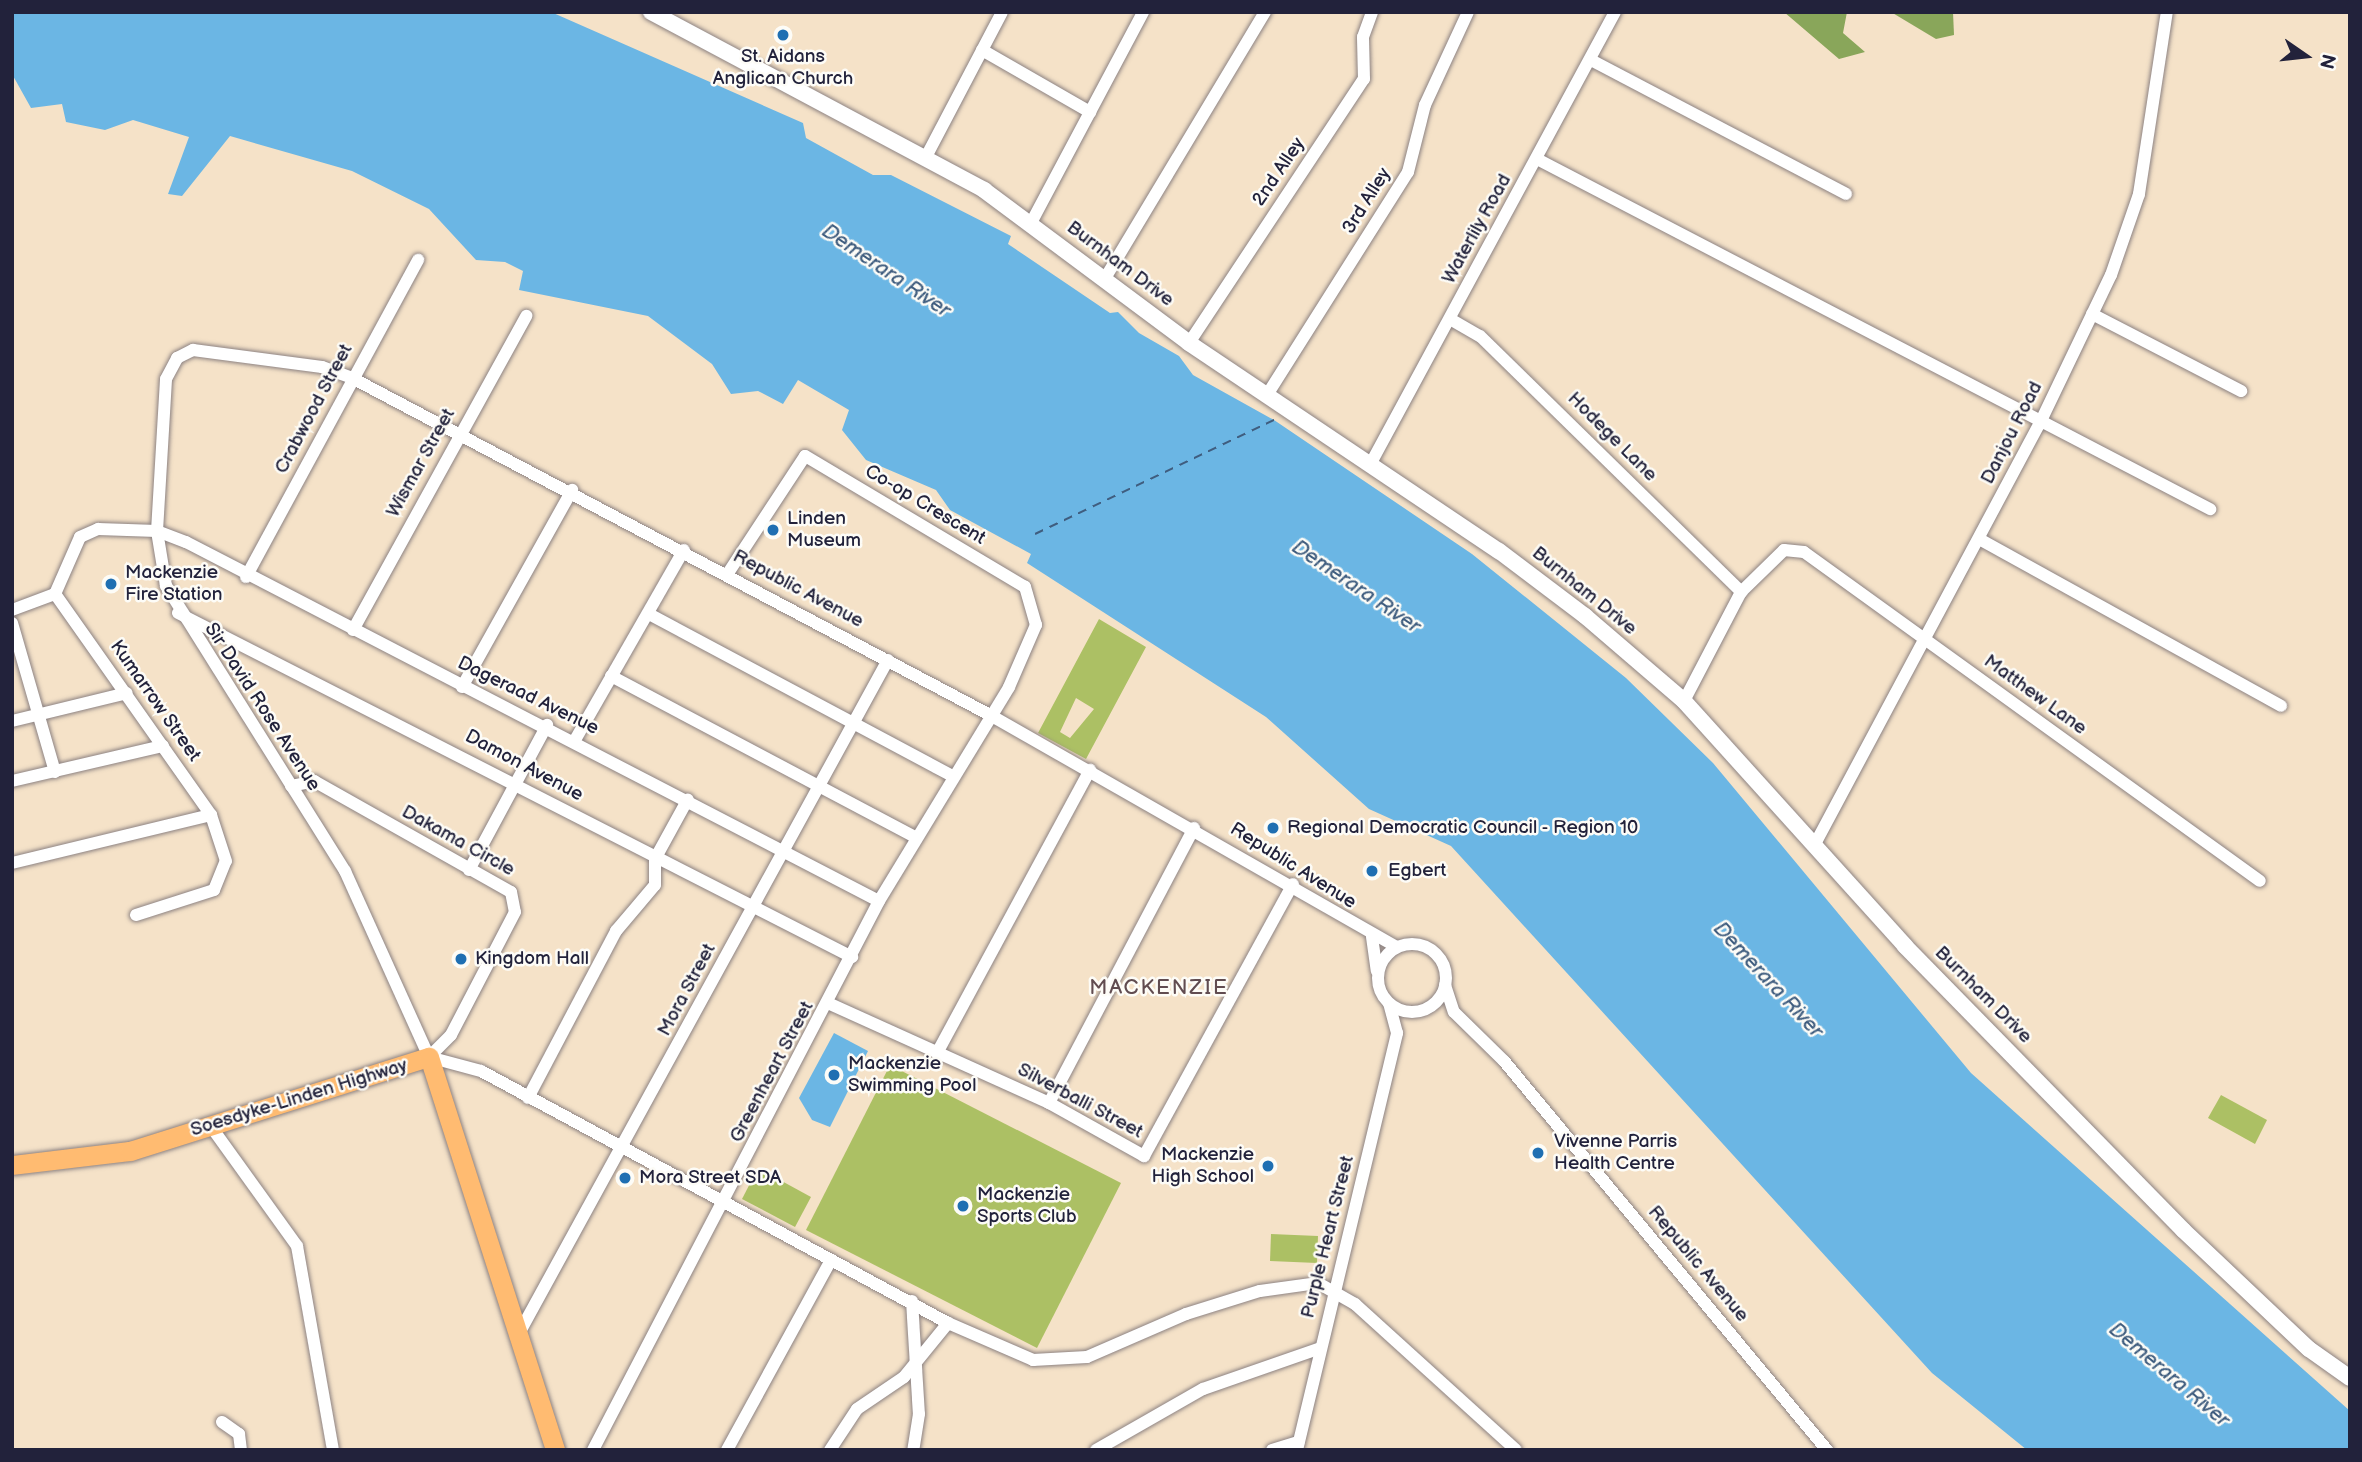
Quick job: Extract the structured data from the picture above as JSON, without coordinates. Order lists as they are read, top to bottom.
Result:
{
  "streets": {
    "main road": ["Soesdyke-Linden Highway"],
    "street": [
      "2nd Alley",
      "3rd Alley",
      "Waterlily Road",
      "Burnham Drive",
      "Crabwood Street",
      "Danjou Road",
      "Hodege Lane",
      "Wismar Street",
      "Co-op Crescent",
      "Republic Avenue",
      "Matthew Lane",
      "Dageraad Avenue",
      "Kumarrow Street",
      "Sir David Rose Avenue",
      "Damon Avenue",
      "Dakama Circle",
      "Mora Street",
      "Greenheart Street",
      "Silverballi Street",
      "Purple Heart Street"
    ]
  },
  "crossings": [
    ["2nd Alley", "Burnham Drive"],
    ["3rd Alley", "Burnham Drive"],
    ["Waterlily Road", "Burnham Drive"],
    ["Waterlily Road", "Hodege Lane"],
    ["Burnham Drive", "Danjou Road"],
    ["Crabwood Street", "Republic Avenue"],
    ["Crabwood Street", "Dageraad Avenue"],
    ["Danjou Road", "Matthew Lane"],
    ["Hodege Lane", "Matthew Lane"],
    ["Wismar Street", "Republic Avenue"],
    ["Wismar Street", "Dageraad Avenue"],
    ["Co-op Crescent", "Republic Avenue"],
    ["Co-op Crescent", "Greenheart Street"],
    ["Republic Avenue", "Sir David Rose Avenue"],
    ["Republic Avenue", "Mora Street"],
    ["Republic Avenue", "Greenheart Street"],
    ["Republic Avenue", "Silverballi Street"],
    ["Republic Avenue", "Purple Heart Street"],
    ["Dageraad Avenue", "Sir David Rose Avenue"],
    ["Dageraad Avenue", "Mora Street"],
    ["Dageraad Avenue", "Greenheart Street"],
    ["Sir David Rose Avenue", "Damon Avenue"],
    ["Sir David Rose Avenue", "Dakama Circle"],
    ["Sir David Rose Avenue", "Soesdyke-Linden Highway"],
    ["Damon Avenue", "Mora Street"],
    ["Damon Avenue", "Greenheart Street"],
    ["Dakama Circle", "Soesdyke-Linden Highway"],
    ["Mora Street", "Soesdyke-Linden Highway"],
    ["Greenheart Street", "Silverballi Street"]
  ],
  "districts": ["MACKENZIE"],
  "water": ["Demerara River"],
  "places": [
    "St. Aidans Anglican Church",
    "Linden Museum",
    "Mackenzie Fire Station",
    "Regional Democratic Council - Region 10",
    "Egbert",
    "Kingdom Hall",
    "Mackenzie Swimming Pool",
    "Vivenne Parris Health Centre",
    "Mackenzie High School",
    "Mora Street SDA",
    "Mackenzie Sports Club"
  ],
  "north": "right"
}
